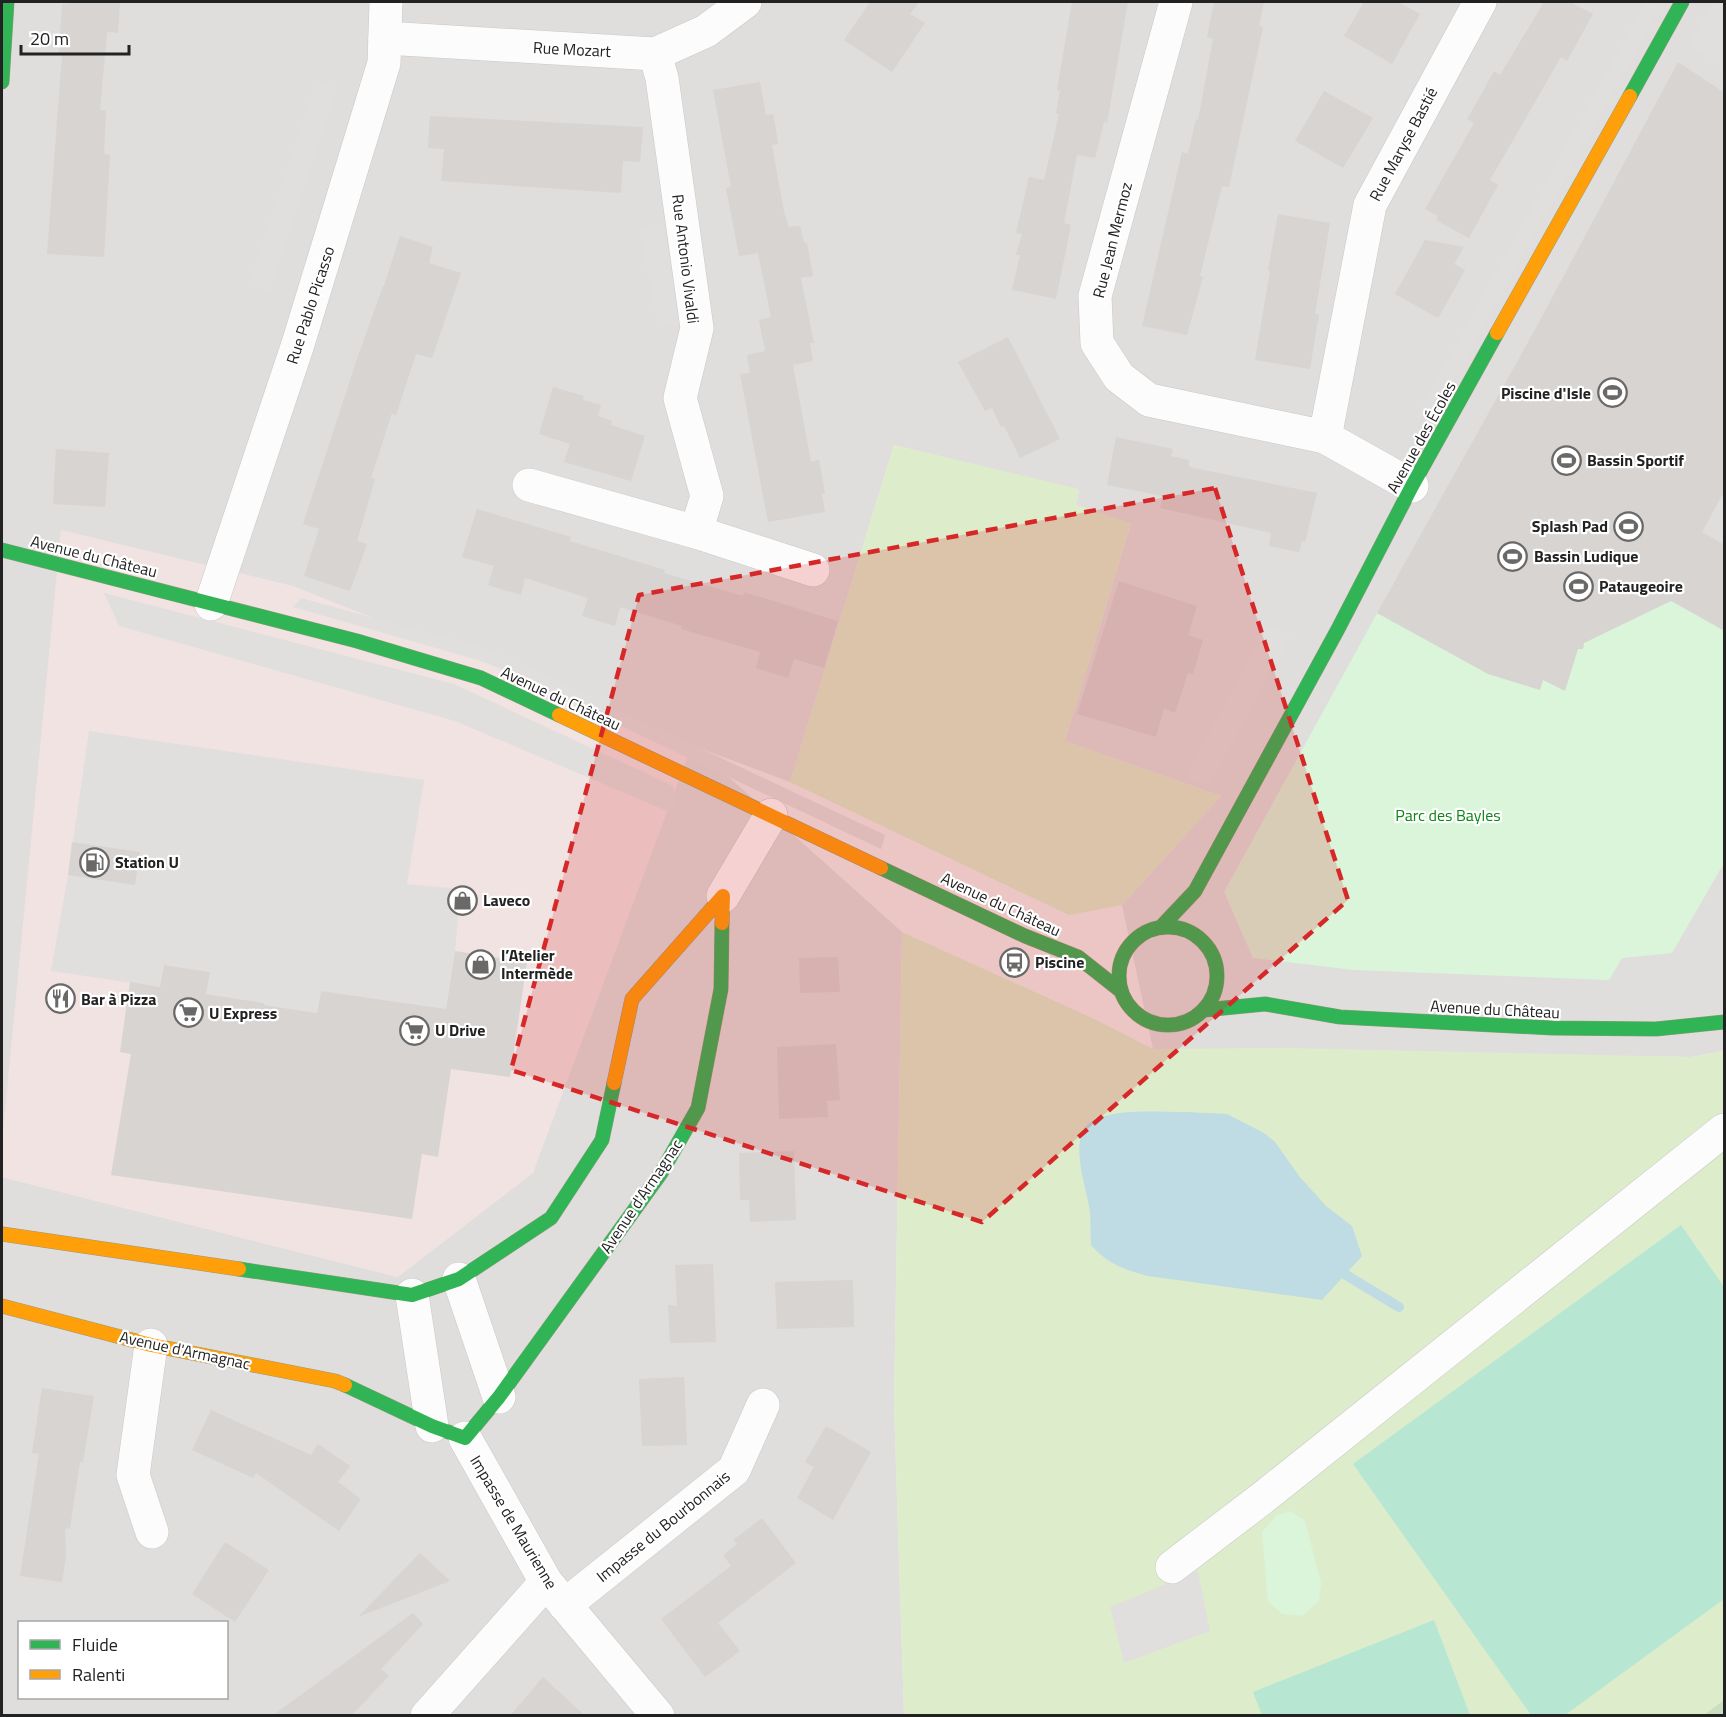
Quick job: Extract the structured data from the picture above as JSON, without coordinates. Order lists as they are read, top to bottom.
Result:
{
  "streets": {
    "street": [
      "Rue Mozart",
      "Rue Maryse Bastié",
      "Rue Jean Mermoz",
      "Rue Antonio Vivaldi",
      "Rue Pablo Picasso",
      "Avenue des Écoles",
      "Avenue du Château",
      "Avenue d'Armagnac",
      "Impasse de Maurienne",
      "Impasse du Bourbonnais"
    ]
  },
  "crossings": [
    ["Rue Mozart", "Rue Antonio Vivaldi"],
    ["Rue Mozart", "Rue Pablo Picasso"],
    ["Rue Maryse Bastié", "Rue Jean Mermoz"],
    ["Rue Jean Mermoz", "Avenue des Écoles"],
    ["Rue Pablo Picasso", "Avenue du Château"],
    ["Avenue des Écoles", "Avenue du Château"],
    ["Avenue du Château", "Avenue d'Armagnac"],
    ["Avenue d'Armagnac", "Impasse de Maurienne"],
    ["Impasse de Maurienne", "Impasse du Bourbonnais"]
  ],
  "parks": ["Parc des Bayles"],
  "places": {
    "sports": [
      "Piscine d'Isle",
      "Bassin Sportif",
      "Splash Pad",
      "Bassin Ludique",
      "Pataugeoire"
    ],
    "fuel station": ["Station U"],
    "shop": ["Laveco", "l’Atelier Intermède"],
    "bus stop": ["Piscine"],
    "restaurant": ["Bar à Pizza"],
    "supermarket": ["U Express", "U Drive"]
  },
  "legend": ["Fluide", "Ralenti"],
  "scale_bar": "20 m"
}
